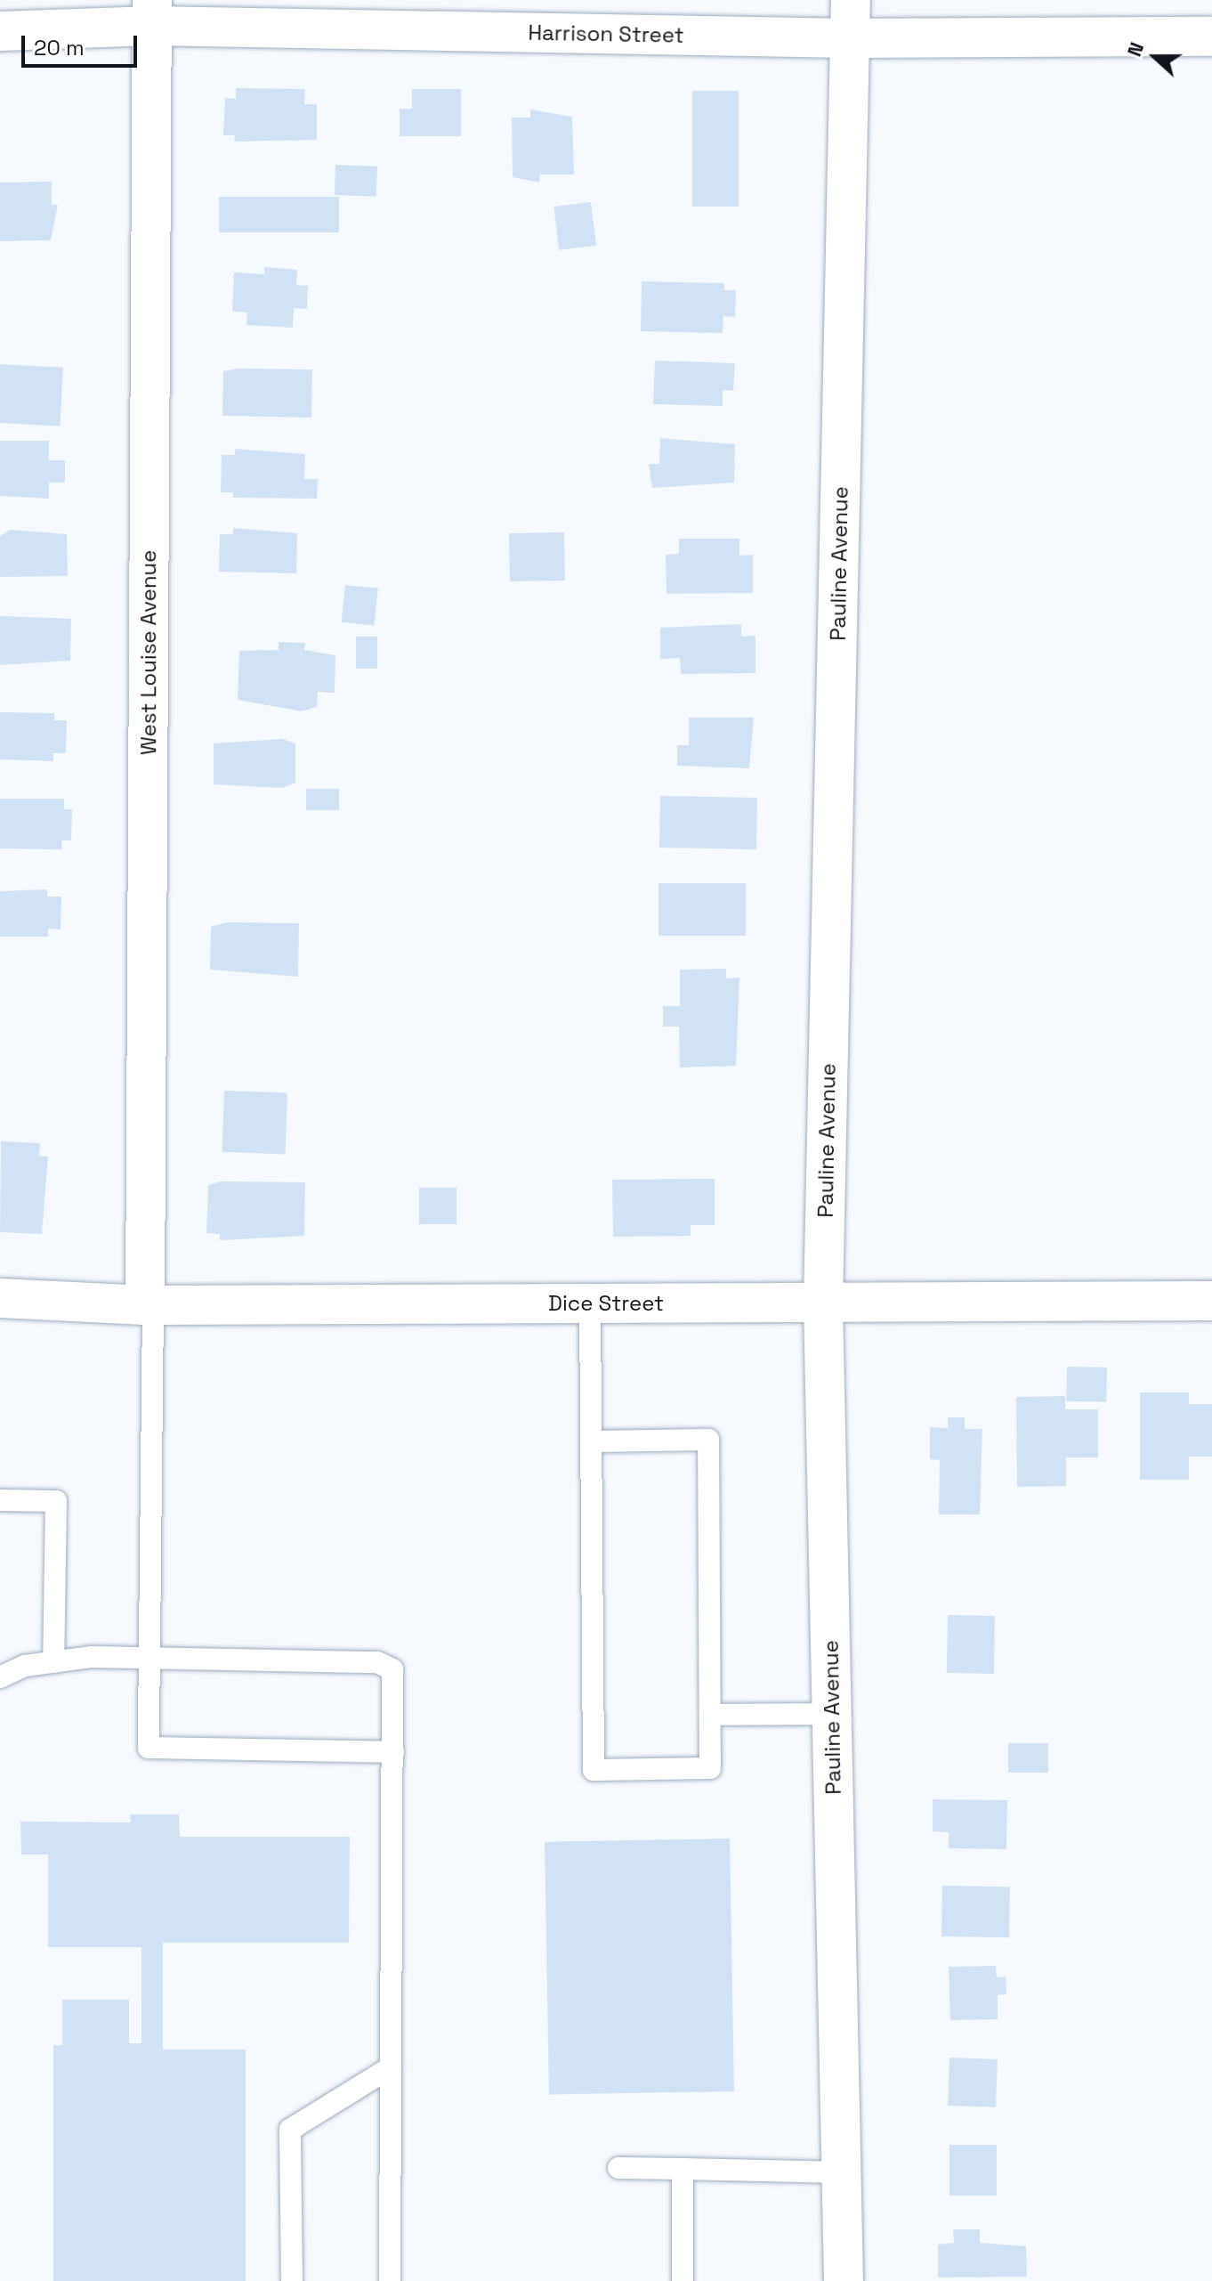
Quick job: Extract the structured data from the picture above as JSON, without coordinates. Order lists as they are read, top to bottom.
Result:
{
  "streets": {
    "street": [
      "Harrison Street",
      "Pauline Avenue",
      "West Louise Avenue",
      "Dice Street"
    ]
  },
  "crossings": [
    ["Harrison Street", "Pauline Avenue"],
    ["Harrison Street", "West Louise Avenue"],
    ["Pauline Avenue", "Dice Street"],
    ["West Louise Avenue", "Dice Street"]
  ],
  "scale_bar": "20 m",
  "north": "left"
}
